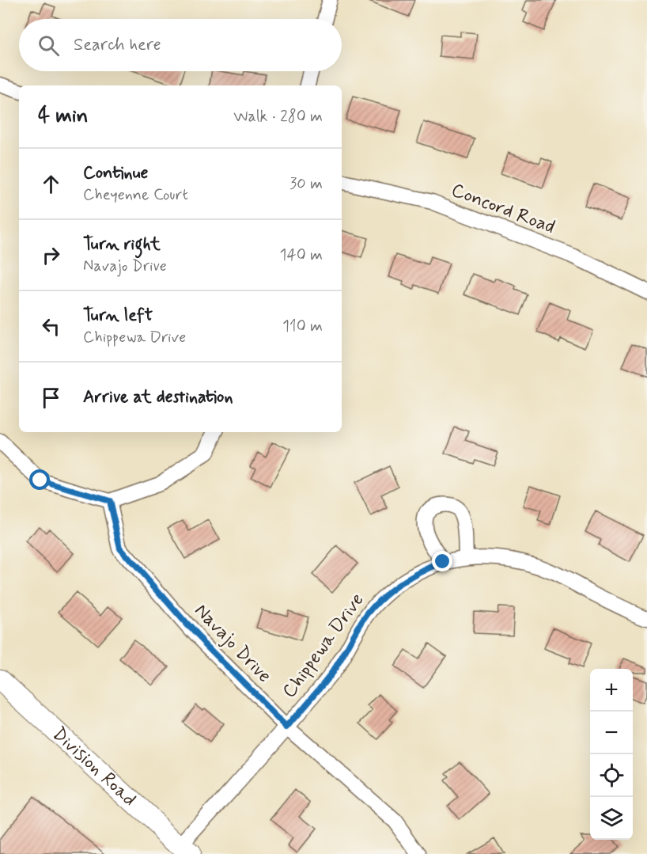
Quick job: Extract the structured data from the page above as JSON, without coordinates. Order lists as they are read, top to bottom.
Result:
{
  "streets": {
    "street": [
      "Concord Road",
      "Navajo Drive",
      "Chippewa Drive",
      "Division Road"
    ]
  },
  "crossings": [
    ["Navajo Drive", "Chippewa Drive"],
    ["Chippewa Drive", "Division Road"]
  ],
  "page": {
    "search": "Search here",
    "heading": ["4 min", "Walk · 280 m"],
    "list": [
      ["Continue", "Cheyenne Court", "30 m"],
      ["Turn right", "Navajo Drive", "140 m"],
      ["Turn left", "Chippewa Drive", "110 m"],
      "Arrive at destination"
    ],
    "map_buttons": ["+", "−"]
  }
}
